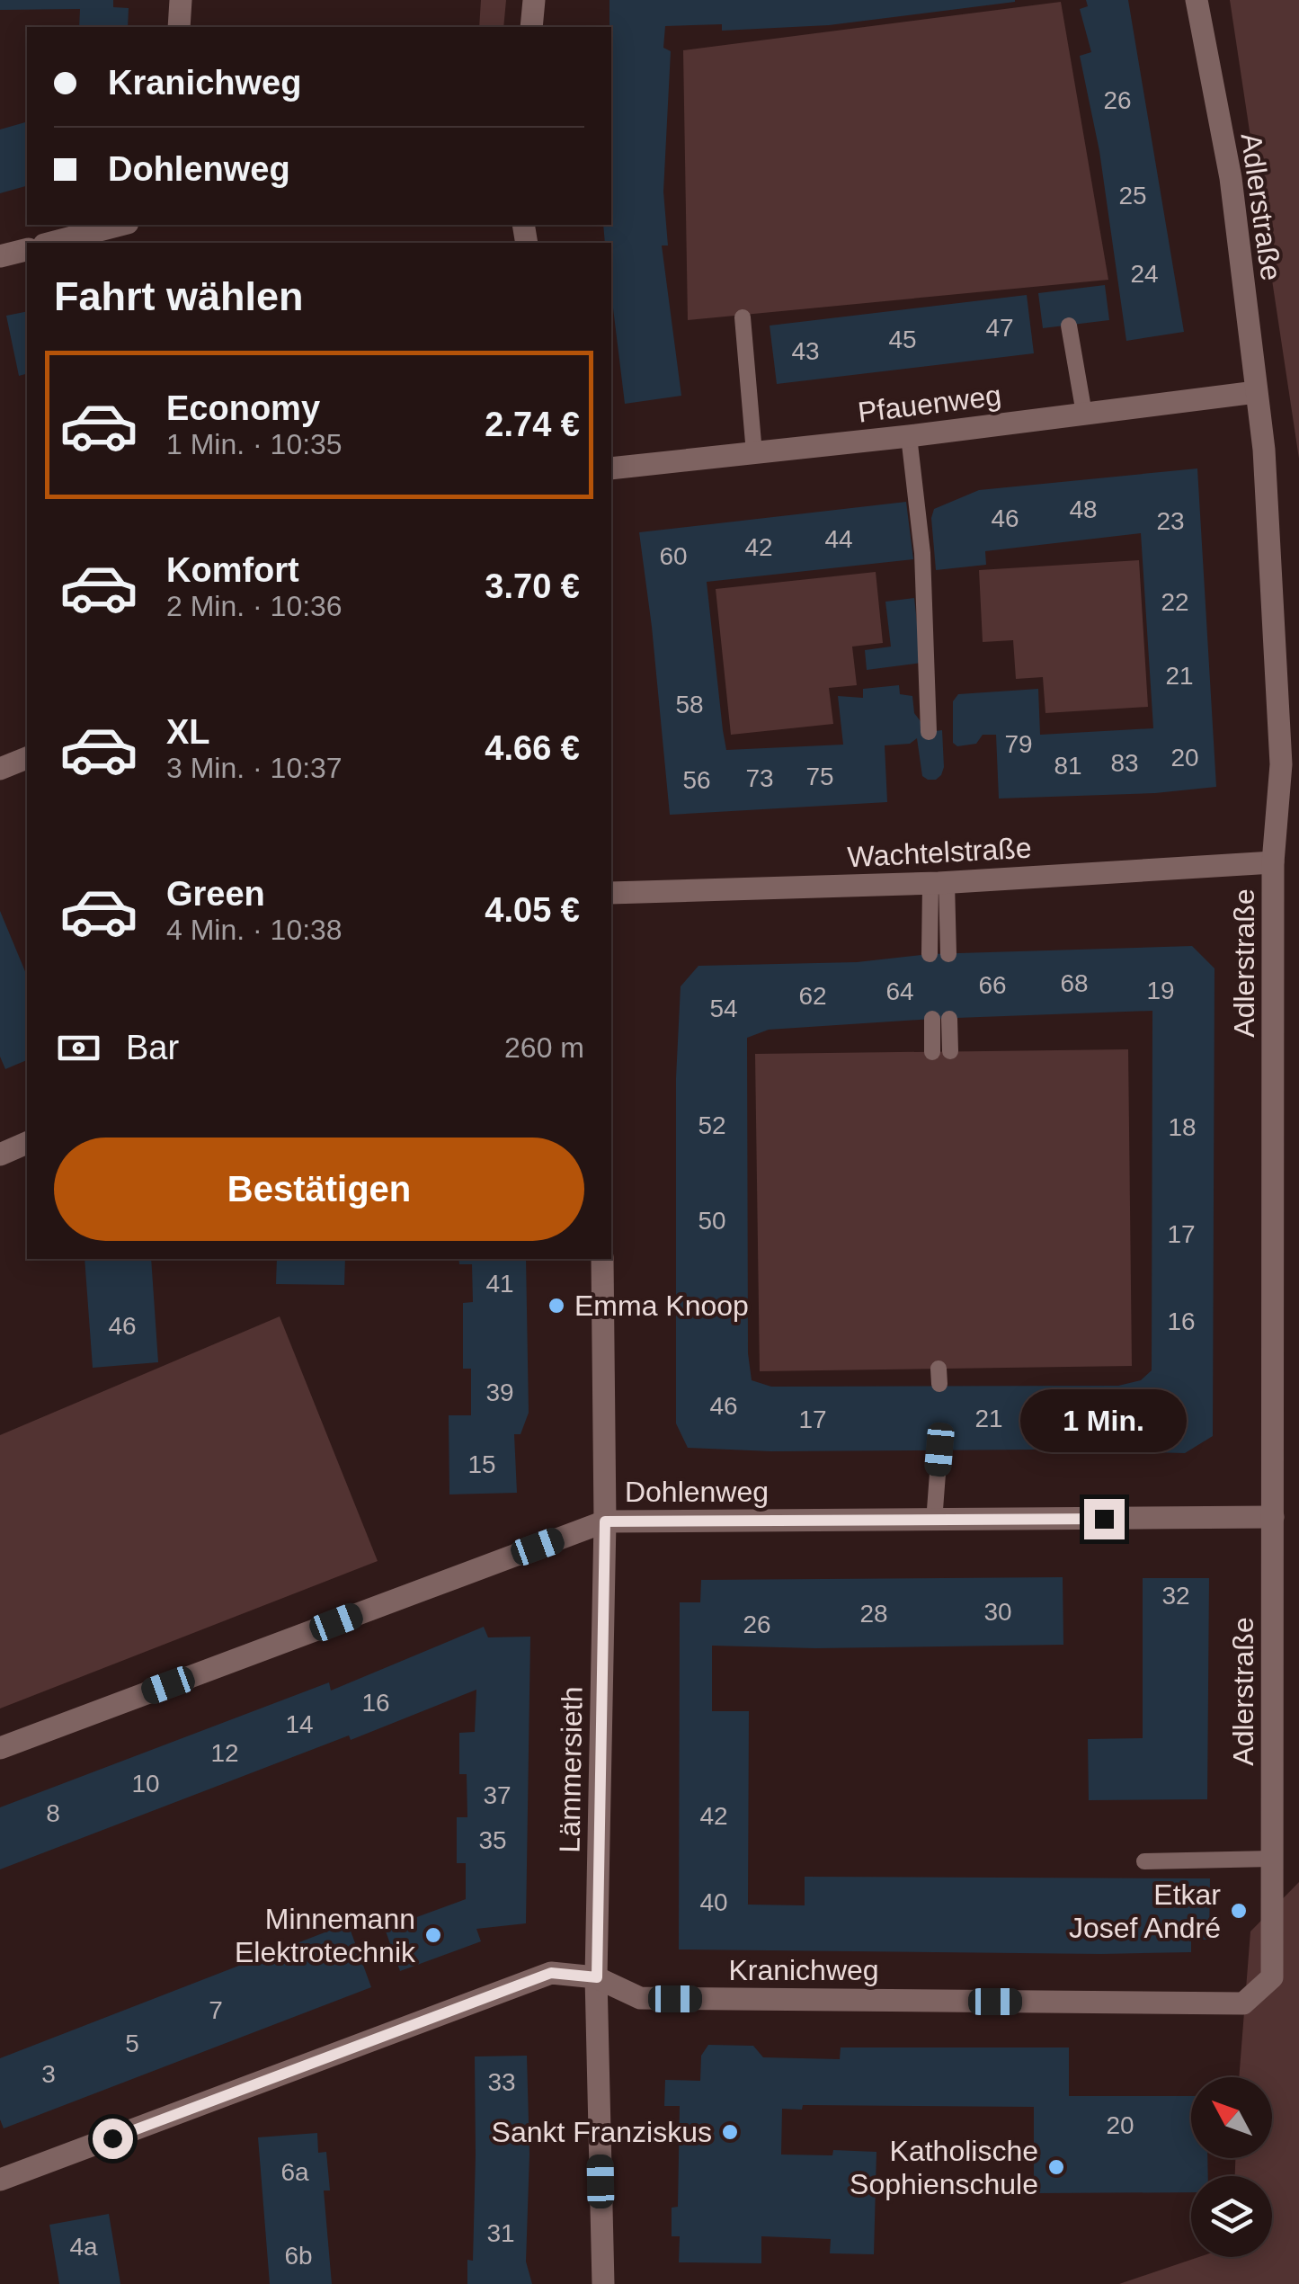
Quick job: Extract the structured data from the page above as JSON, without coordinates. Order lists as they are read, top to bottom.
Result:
{
  "streets": {
    "street": [
      "Adlerstraße",
      "Pfauenweg",
      "Wachtelstraße",
      "Dohlenweg",
      "Lämmersieth",
      "Kranichweg"
    ]
  },
  "crossings": [
    ["Adlerstraße", "Pfauenweg"],
    ["Adlerstraße", "Wachtelstraße"],
    ["Adlerstraße", "Dohlenweg"],
    ["Adlerstraße", "Kranichweg"],
    ["Dohlenweg", "Lämmersieth"],
    ["Lämmersieth", "Kranichweg"]
  ],
  "places": [
    "Emma Knoop",
    "Etkar Josef André",
    "Minnemann Elektrotechnik",
    "Sankt Franziskus",
    "Katholische Sophienschule"
  ],
  "house_numbers": [
    "26",
    "25",
    "24",
    "47",
    "45",
    "43",
    "48",
    "46",
    "23",
    "44",
    "42",
    "60",
    "22",
    "21",
    "58",
    "79",
    "20",
    "83",
    "81",
    "75",
    "73",
    "56",
    "68",
    "66",
    "19",
    "64",
    "62",
    "54",
    "52",
    "18",
    "50",
    "17",
    "41",
    "16",
    "46",
    "39",
    "46",
    "21",
    "17",
    "15",
    "32",
    "30",
    "28",
    "26",
    "16",
    "14",
    "12",
    "10",
    "37",
    "8",
    "42",
    "35",
    "40",
    "7",
    "5",
    "3",
    "33",
    "20",
    "6a",
    "31",
    "4a",
    "6b"
  ],
  "north": "top left",
  "page": {
    "banner": ["Kranichweg", "Dohlenweg"],
    "heading": "Fahrt wählen",
    "list": [
      {
        "name": "Economy",
        "note": "1 Min. · 10:35",
        "value": "2.74 €"
      },
      {
        "name": "Komfort",
        "note": "2 Min. · 10:36",
        "value": "3.70 €"
      },
      {
        "name": "XL",
        "note": "3 Min. · 10:37",
        "value": "4.66 €"
      },
      {
        "name": "Green",
        "note": "4 Min. · 10:38",
        "value": "4.05 €"
      }
    ],
    "pay": ["Bar", "260 m"],
    "buttons": "Bestätigen",
    "bubble": "1 Min."
  }
}
